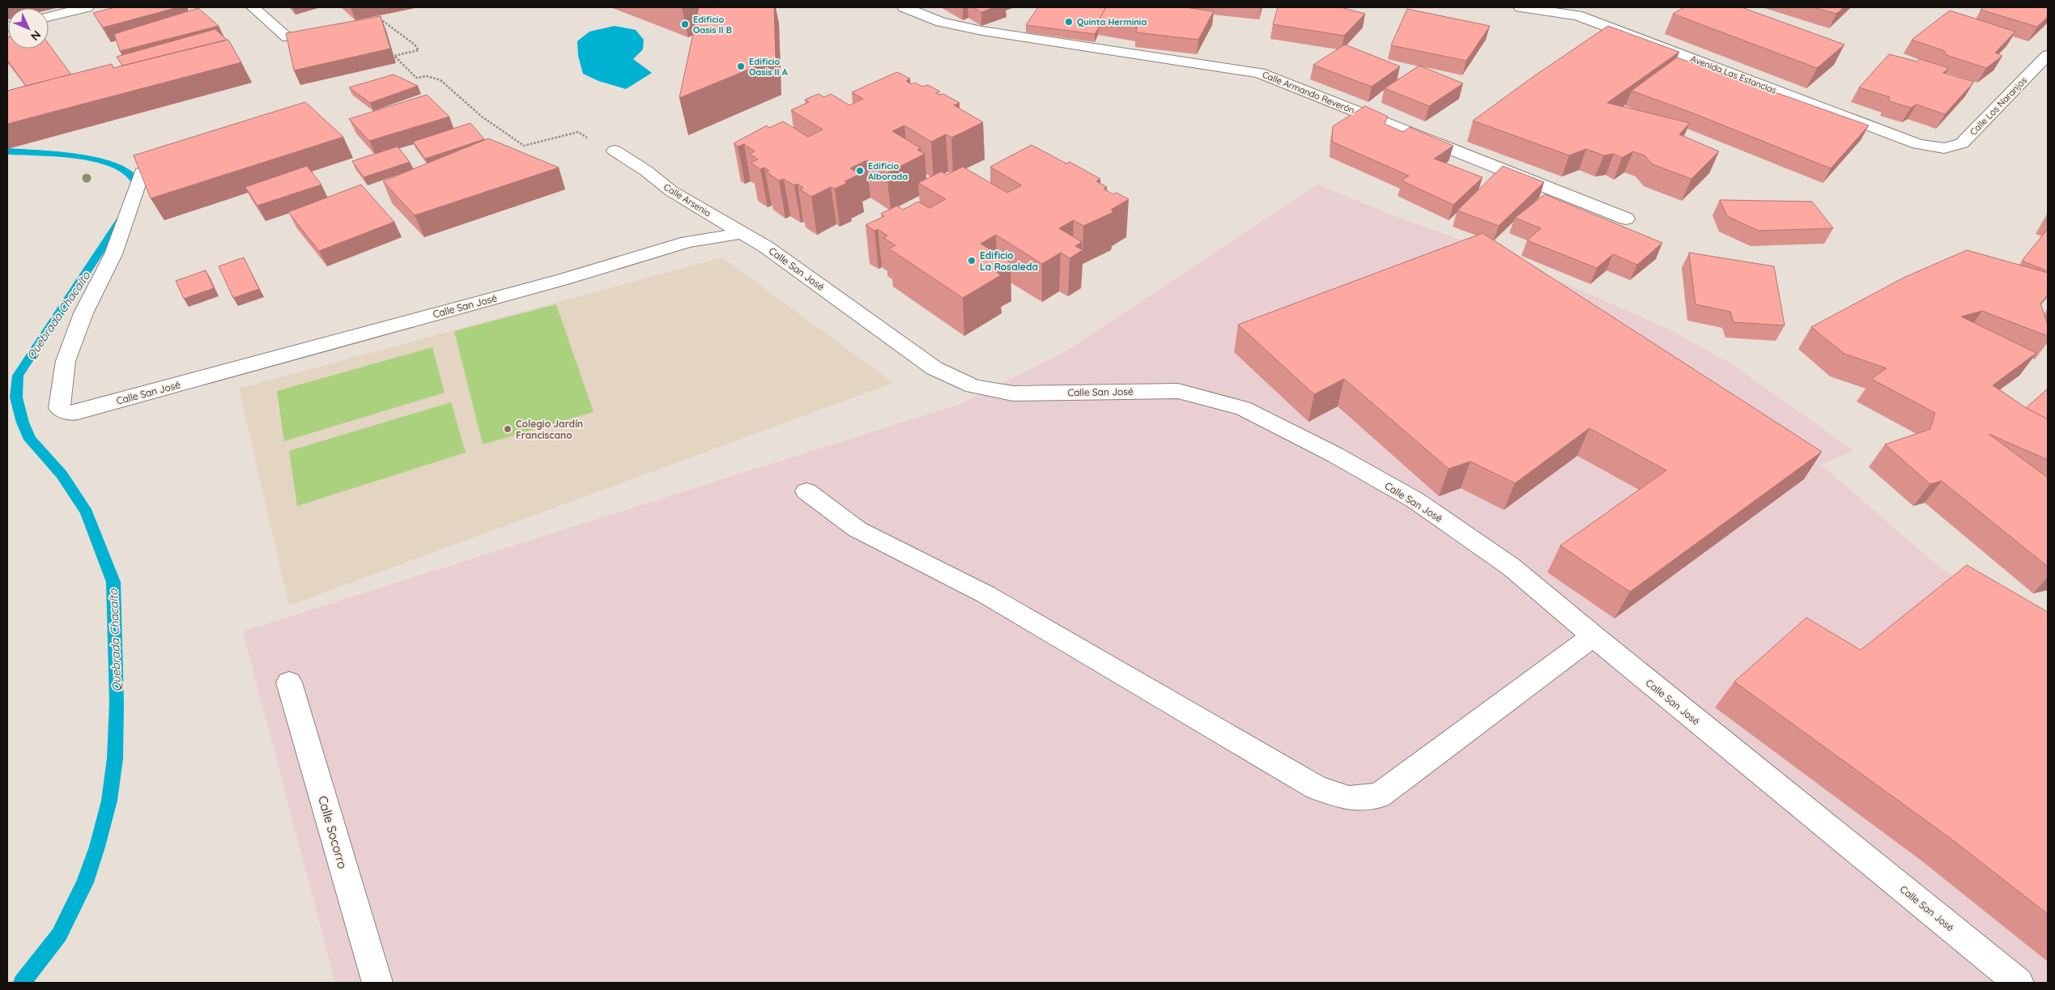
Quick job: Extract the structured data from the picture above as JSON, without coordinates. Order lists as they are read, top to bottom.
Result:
{
  "streets": {
    "street": [
      "Avenida Las Estancias",
      "Calle Armando Reverón",
      "Calle Los Naranjos",
      "Calle Arsenio",
      "Calle San José",
      "Calle Socorro"
    ]
  },
  "crossings": [
    ["Avenida Las Estancias", "Calle Los Naranjos"],
    ["Calle Arsenio", "Calle San José"]
  ],
  "water": ["Quebrada Chacaíto"],
  "places": [
    "Quinta Herminia",
    "Edificio Oasis II B",
    "Edificio Oasis II A",
    "Edificio Alborada",
    "Edificio La Rosaleda",
    "Colegio Jardín Franciscano"
  ],
  "north": "bottom right"
}
